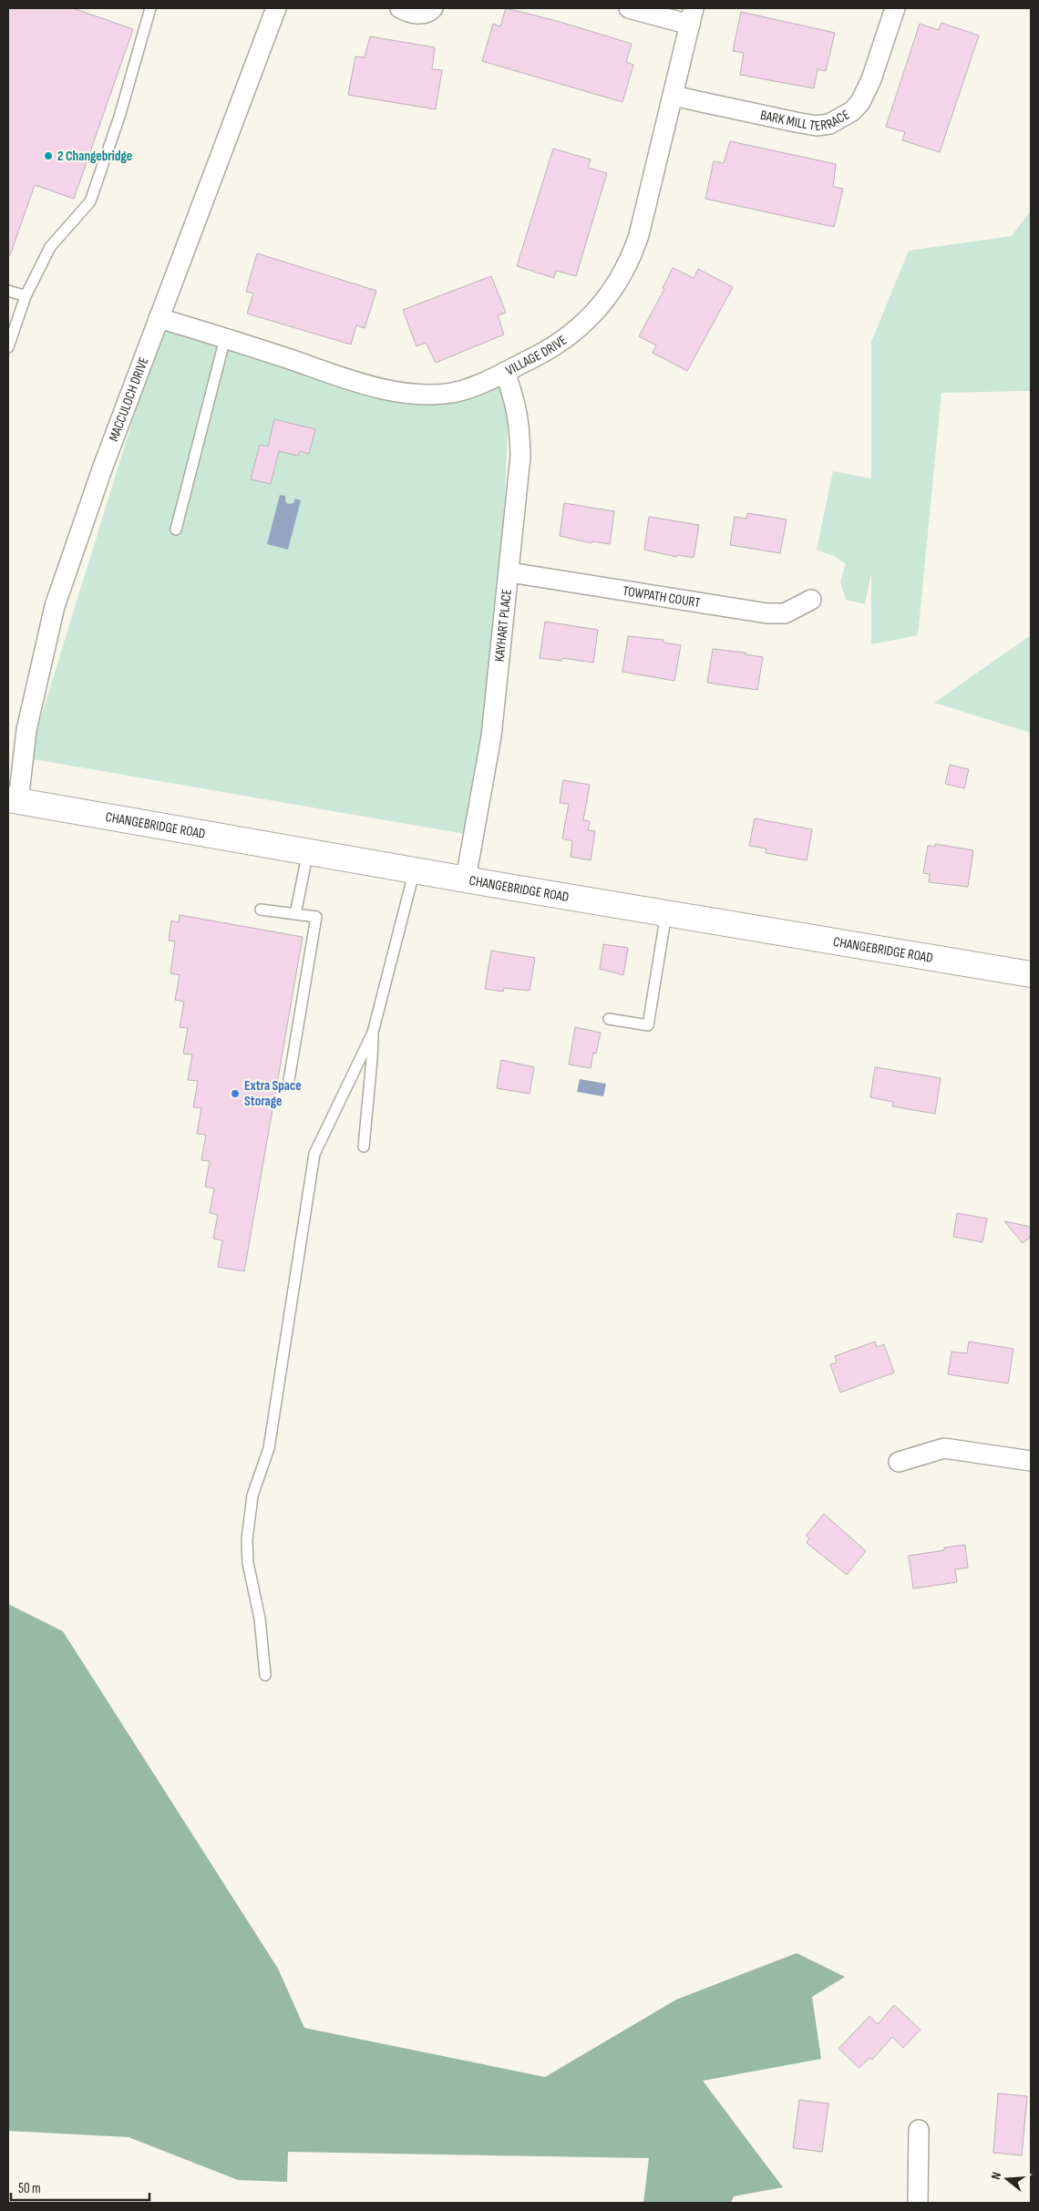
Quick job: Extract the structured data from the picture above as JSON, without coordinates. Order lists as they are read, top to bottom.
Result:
{
  "streets": {
    "main road": ["CHANGEBRIDGE ROAD"],
    "street": [
      "BARK MILL TERRACE",
      "VILLAGE DRIVE",
      "MACCULOCH DRIVE",
      "TOWPATH COURT",
      "KAYHART PLACE"
    ]
  },
  "crossings": [
    ["BARK MILL TERRACE", "VILLAGE DRIVE"],
    ["VILLAGE DRIVE", "MACCULOCH DRIVE"],
    ["VILLAGE DRIVE", "KAYHART PLACE"],
    ["MACCULOCH DRIVE", "CHANGEBRIDGE ROAD"],
    ["TOWPATH COURT", "KAYHART PLACE"],
    ["KAYHART PLACE", "CHANGEBRIDGE ROAD"]
  ],
  "places": ["2 Changebridge", "Extra Space Storage"],
  "scale_bar": "50 m",
  "north": "left"
}
